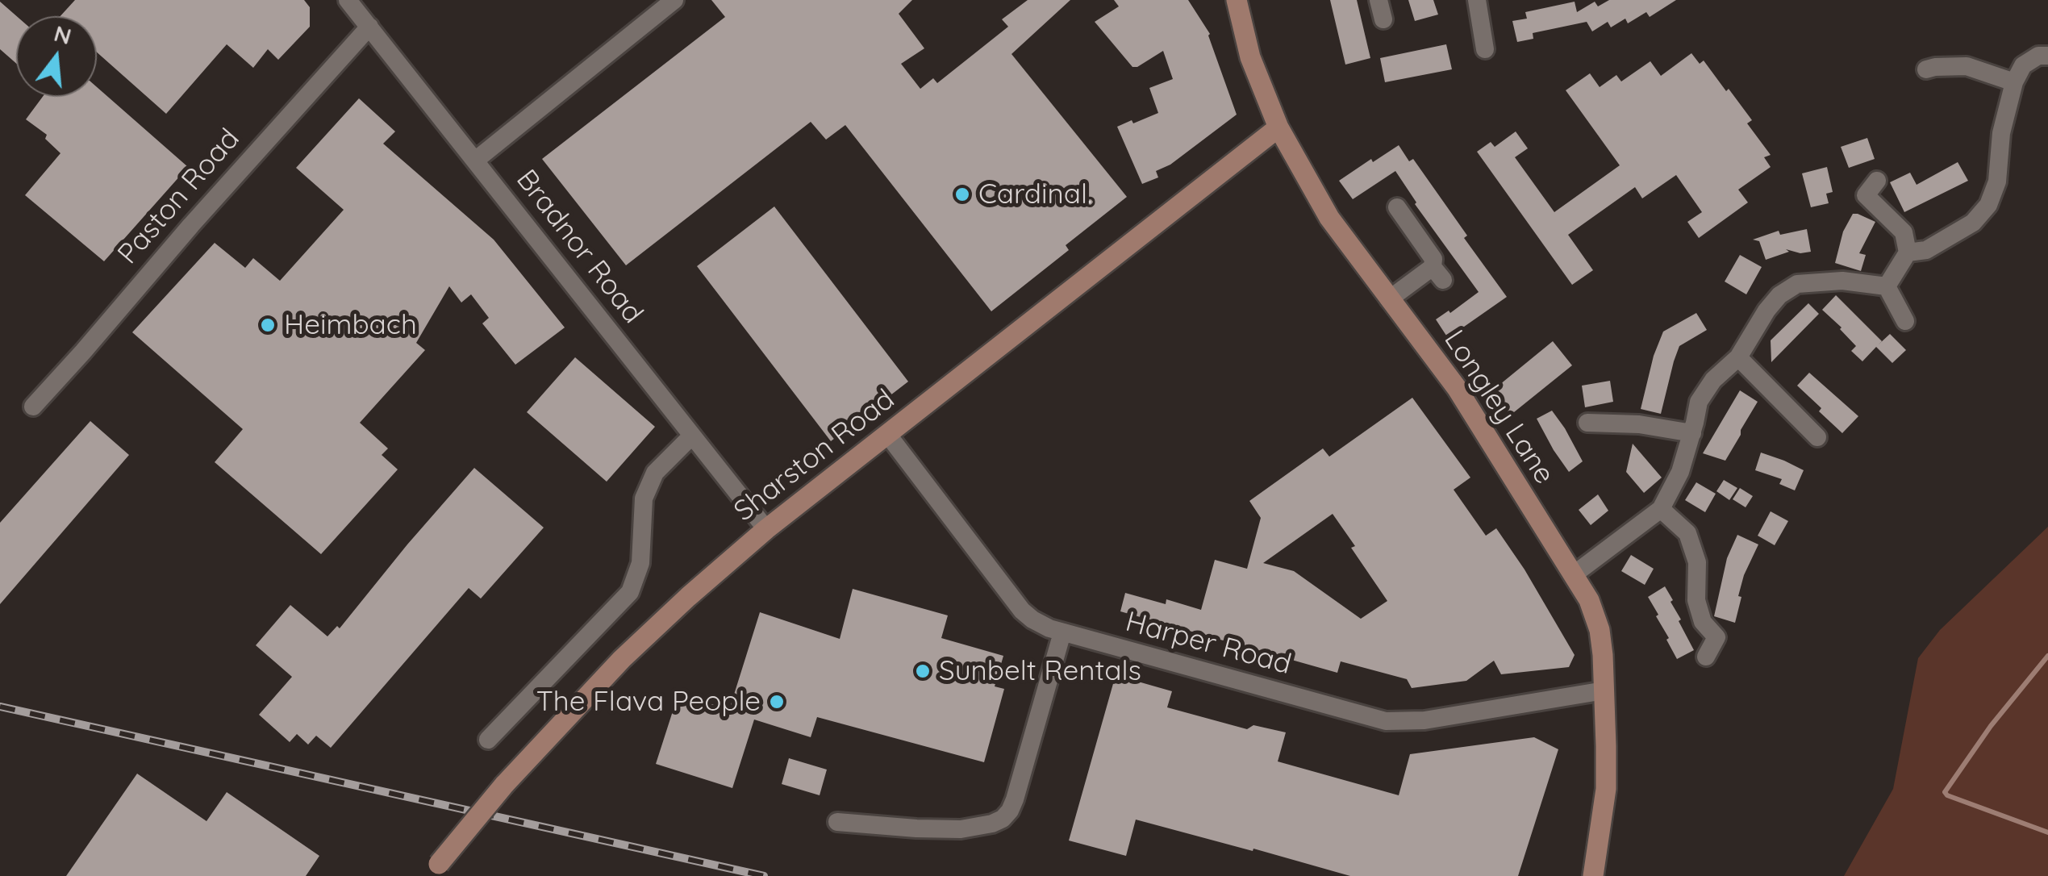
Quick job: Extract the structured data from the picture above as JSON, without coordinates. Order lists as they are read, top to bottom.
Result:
{
  "streets": {
    "main road": ["Longley Lane", "Sharston Road"],
    "street": ["Paston Road", "Bradnor Road", "Harper Road"]
  },
  "crossings": [
    ["Paston Road", "Bradnor Road"],
    ["Bradnor Road", "Sharston Road"],
    ["Longley Lane", "Sharston Road"],
    ["Longley Lane", "Harper Road"],
    ["Sharston Road", "Harper Road"]
  ],
  "places": [
    "Cardinal.",
    "Heimbach",
    "Sunbelt Rentals",
    "The Flava People"
  ],
  "north": "top"
}
